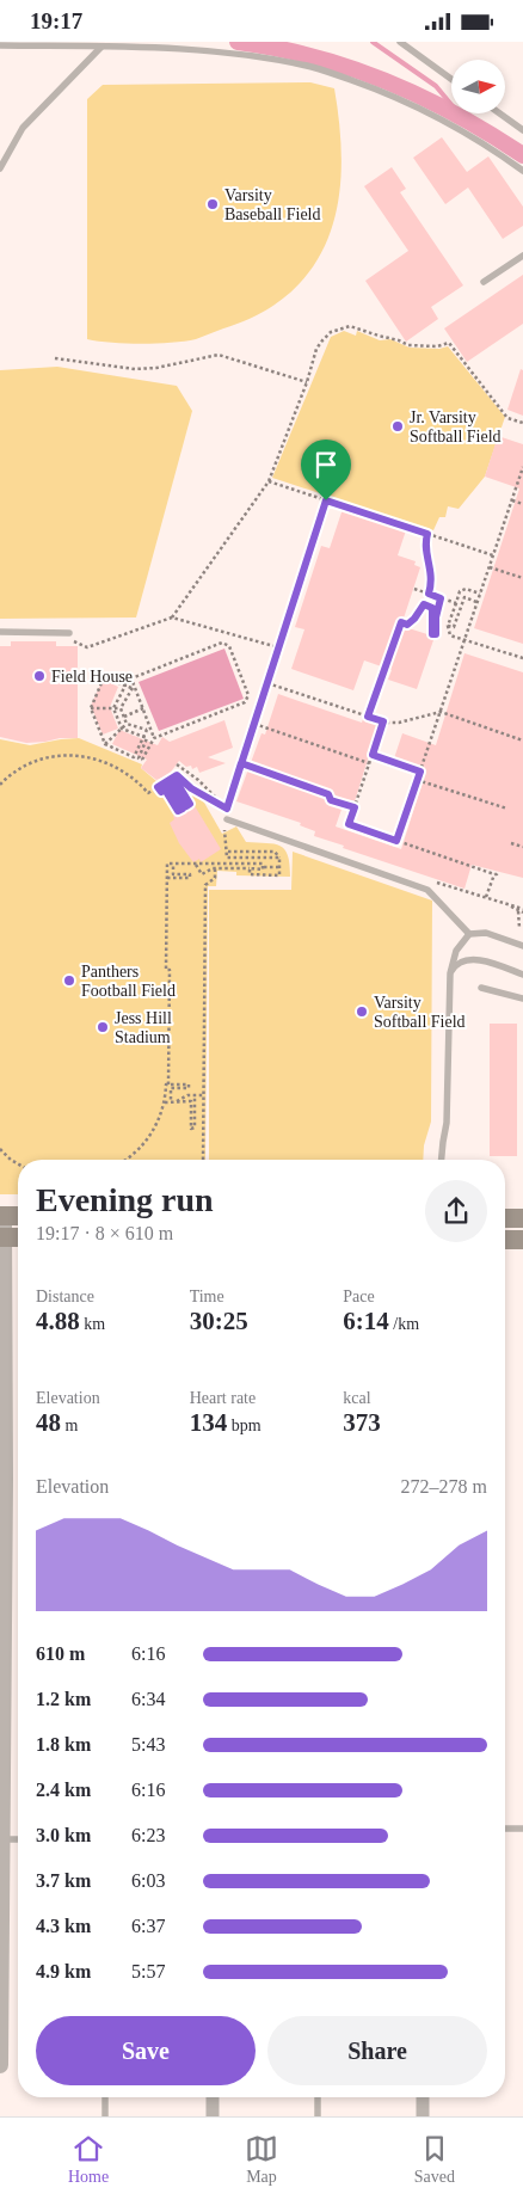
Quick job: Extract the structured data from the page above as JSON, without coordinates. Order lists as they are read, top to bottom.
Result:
{
  "places": [
    "Varsity Baseball Field",
    "Jr. Varsity Softball Field",
    "Field House",
    "Panthers Football Field",
    "Varsity Softball Field",
    "Jess Hill Stadium"
  ],
  "north": "right",
  "page": {
    "status": "19:17",
    "heading": ["Evening run", "19:17 · 8 × 610 m"],
    "stats": [
      ["Distance", "4.88 km"],
      ["Time", "30:25"],
      ["Pace", "6:14 /km"],
      ["Elevation", "48 m"],
      ["Heart rate", "134 bpm"],
      ["kcal", "373"]
    ],
    "chart": ["Elevation", "272–278 m"],
    "list": [
      {
        "name": "610 m",
        "note": "6:16"
      },
      {
        "name": "1.2 km",
        "note": "6:34"
      },
      {
        "name": "1.8 km",
        "note": "5:43"
      },
      {
        "name": "2.4 km",
        "note": "6:16"
      },
      {
        "name": "3.0 km",
        "note": "6:23"
      },
      {
        "name": "3.7 km",
        "note": "6:03"
      },
      {
        "name": "4.3 km",
        "note": "6:37"
      },
      {
        "name": "4.9 km",
        "note": "5:57"
      }
    ],
    "buttons": ["Save", "Share"],
    "tabs": ["Home", "Map", "Saved"]
  }
}
